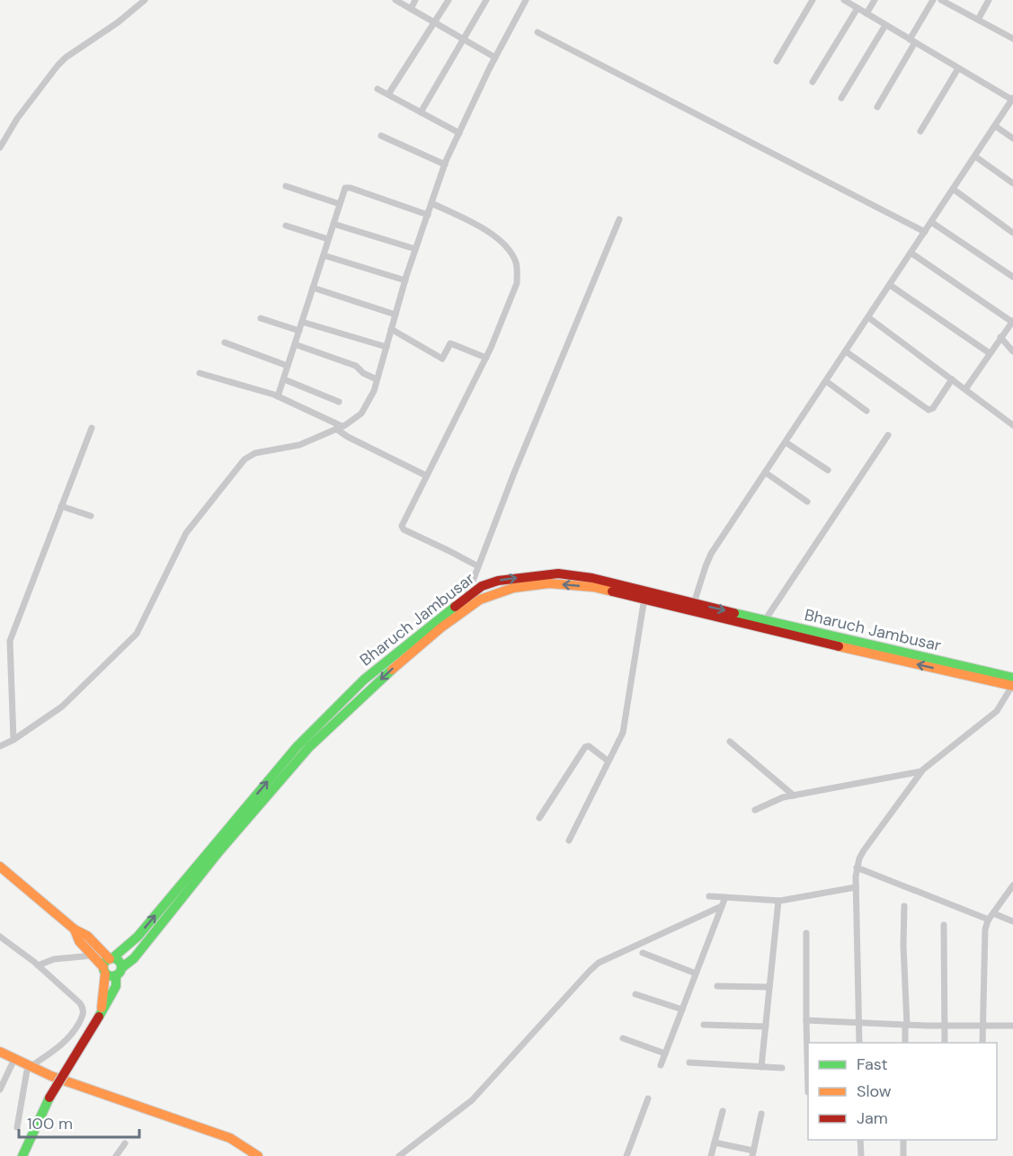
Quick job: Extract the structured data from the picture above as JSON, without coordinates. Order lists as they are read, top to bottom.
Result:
{
  "streets": {
    "main road": ["Bharuch Jambusar"]
  },
  "legend": ["Fast", "Slow", "Jam"],
  "scale_bar": "100 m"
}
